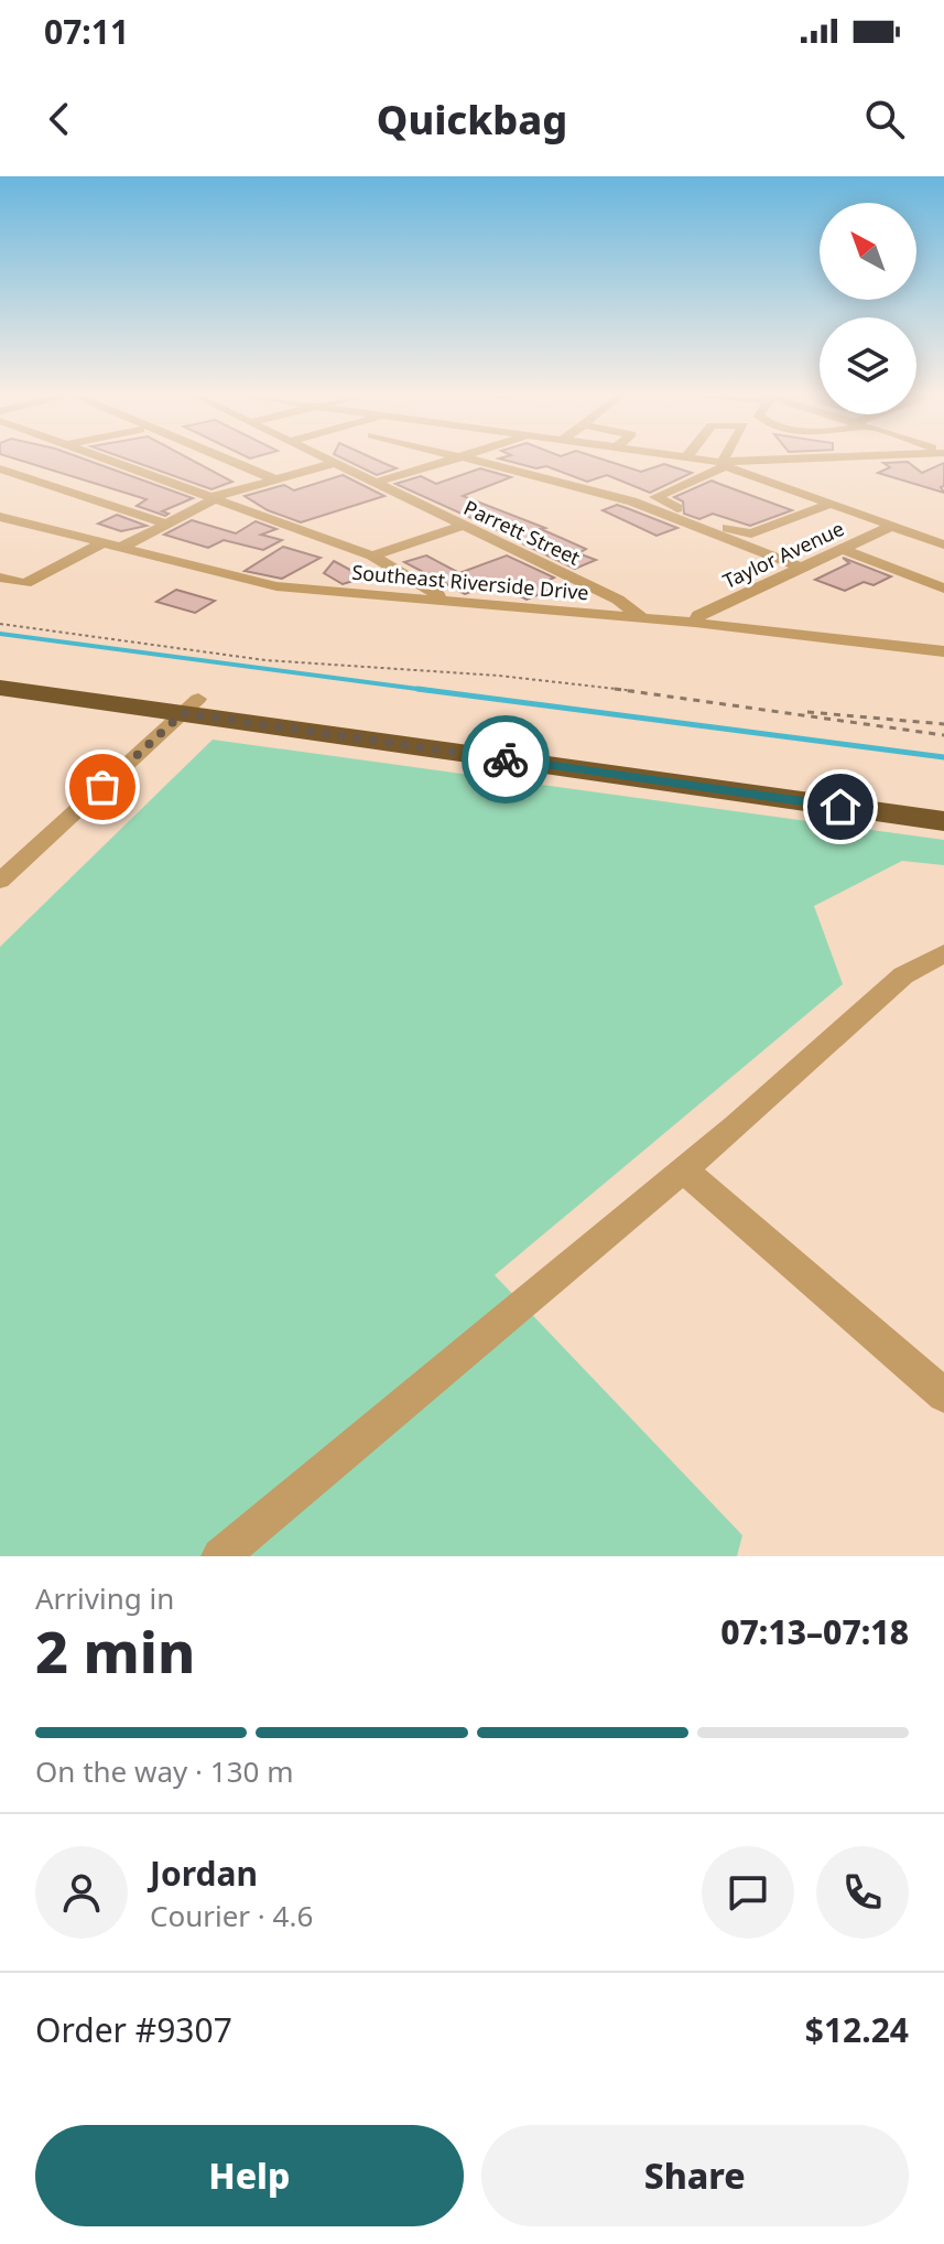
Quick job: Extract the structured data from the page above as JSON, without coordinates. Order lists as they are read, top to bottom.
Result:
{
  "streets": {
    "street": ["Parrett Street", "Taylor Avenue", "Southeast Riverside Drive"]
  },
  "crossings": [
    ["Parrett Street", "Southeast Riverside Drive"],
    ["Taylor Avenue", "Southeast Riverside Drive"]
  ],
  "north": "top left",
  "page": {
    "status": "07:11",
    "header": "Quickbag",
    "heading": ["2 min", "Arriving in", "07:13–07:18"],
    "panel": [
      "Jordan",
      "Courier · 4.6",
      "Order #9307",
      "$12.24"
    ],
    "bar": "On the way · 130 m",
    "buttons": ["Help", "Share"]
  }
}
